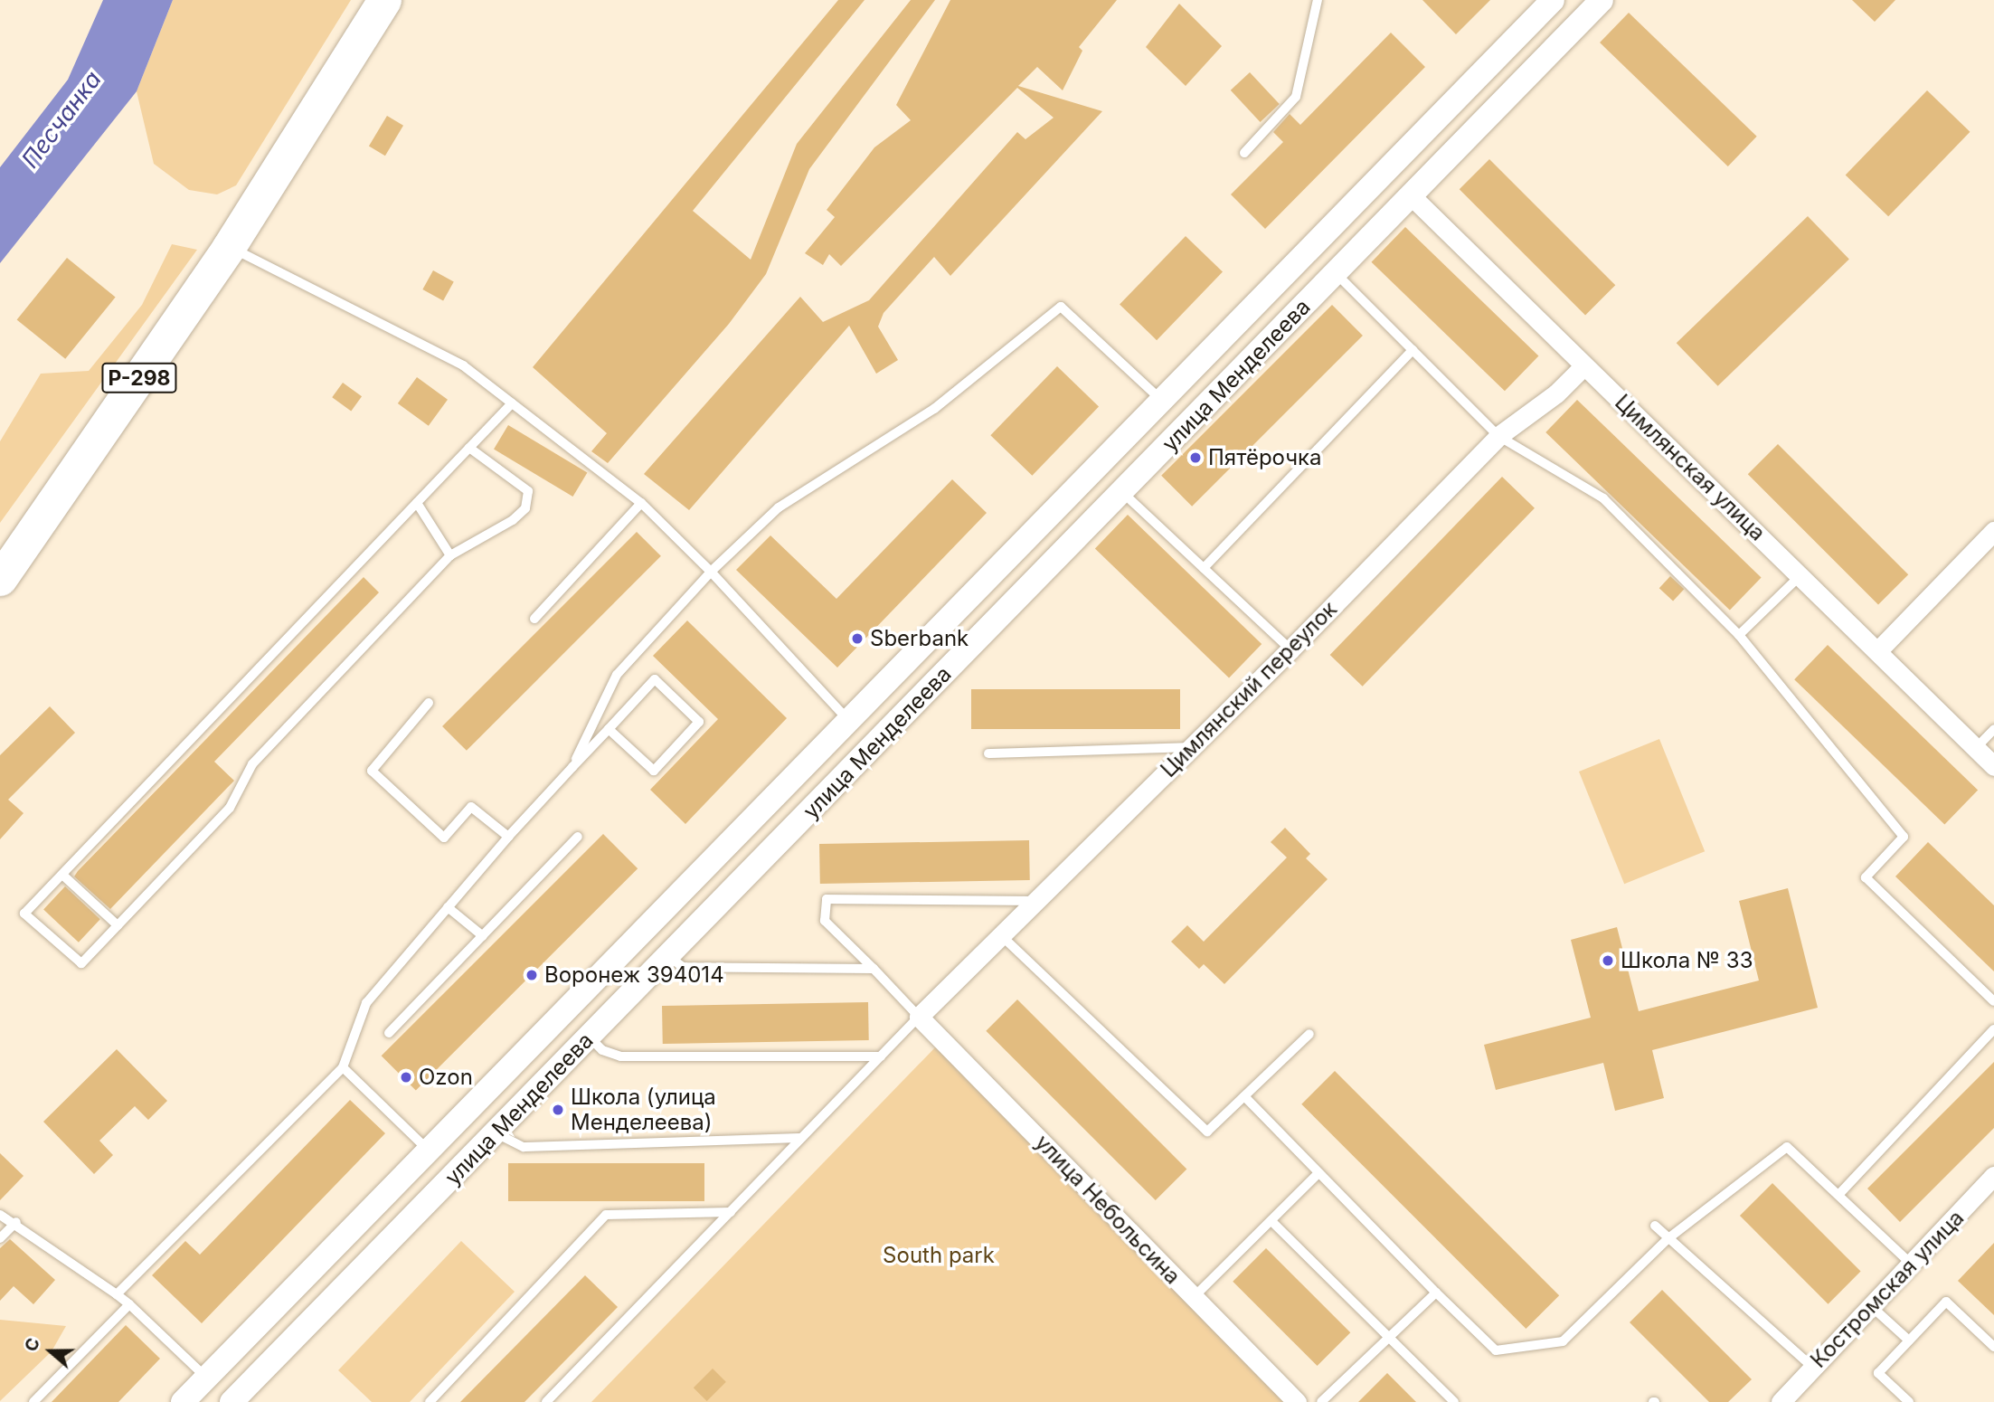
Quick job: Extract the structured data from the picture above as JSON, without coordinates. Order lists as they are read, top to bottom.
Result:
{
  "streets": {
    "highway": ["Р-298"],
    "street": [
      "улица Менделеева",
      "Цимлянская улица",
      "Цимлянский переулок",
      "улица Небольсина",
      "Костромская улица"
    ]
  },
  "crossings": [
    ["улица Менделеева", "Цимлянская улица"],
    ["Цимлянская улица", "Цимлянский переулок"],
    ["Цимлянский переулок", "улица Небольсина"]
  ],
  "water": ["Песчанка"],
  "parks": ["South park"],
  "places": [
    "Пятёрочка",
    "Sberbank",
    "Школа № 33",
    "Воронеж 394014",
    "Ozon",
    "Школа (улица Менделеева)"
  ],
  "north": "left"
}
